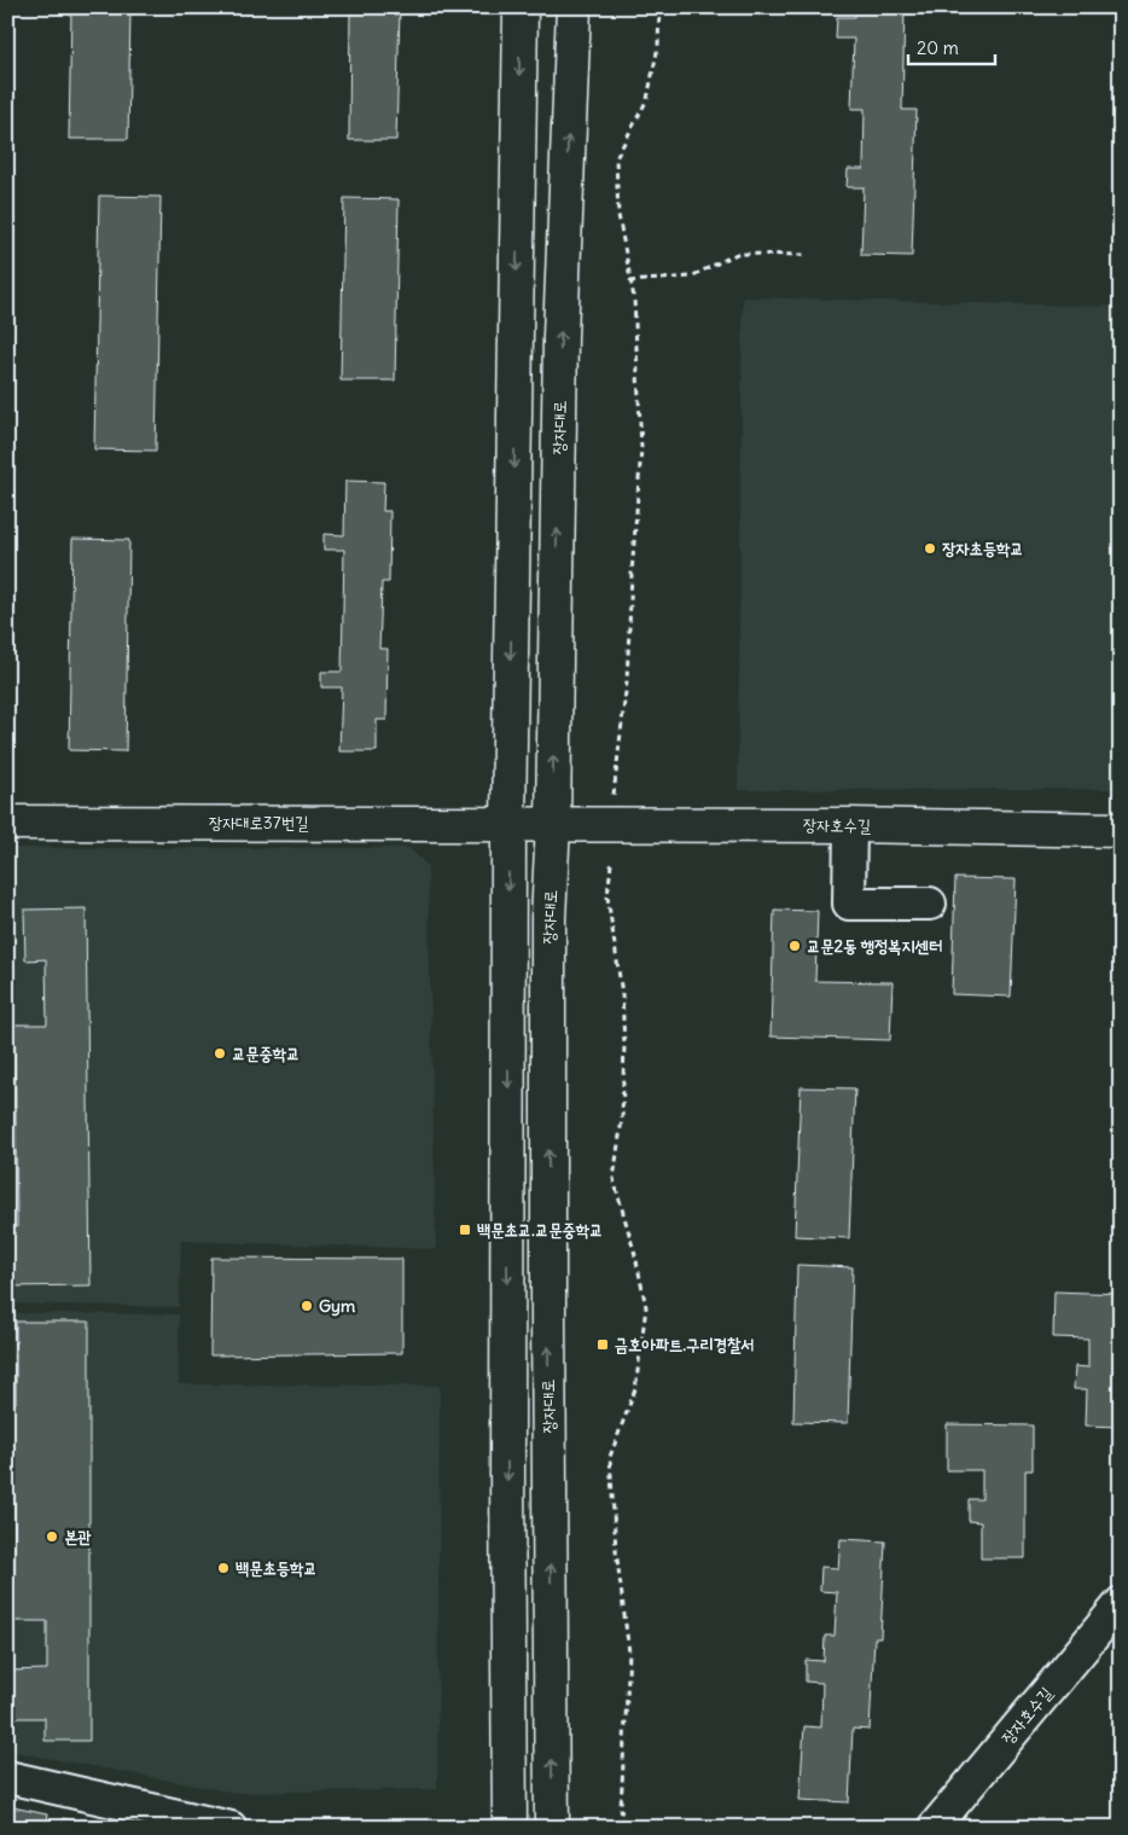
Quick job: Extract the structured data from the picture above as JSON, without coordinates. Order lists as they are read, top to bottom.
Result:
{
  "streets": {
    "street": ["장자대로", "장자대로37번길", "장자호수길"]
  },
  "crossings": [
    ["장자대로", "장자대로37번길"],
    ["장자대로", "장자호수길"],
    ["장자대로37번길", "장자호수길"]
  ],
  "places": {
    "other": [
      "장자초등학교",
      "교문2동 행정복지센터",
      "교문중학교",
      "Gym",
      "본관",
      "백문초등학교"
    ],
    "transit": ["백문초교.교문중학교", "금호아파트.구리경찰서"]
  },
  "scale_bar": "20 m"
}
